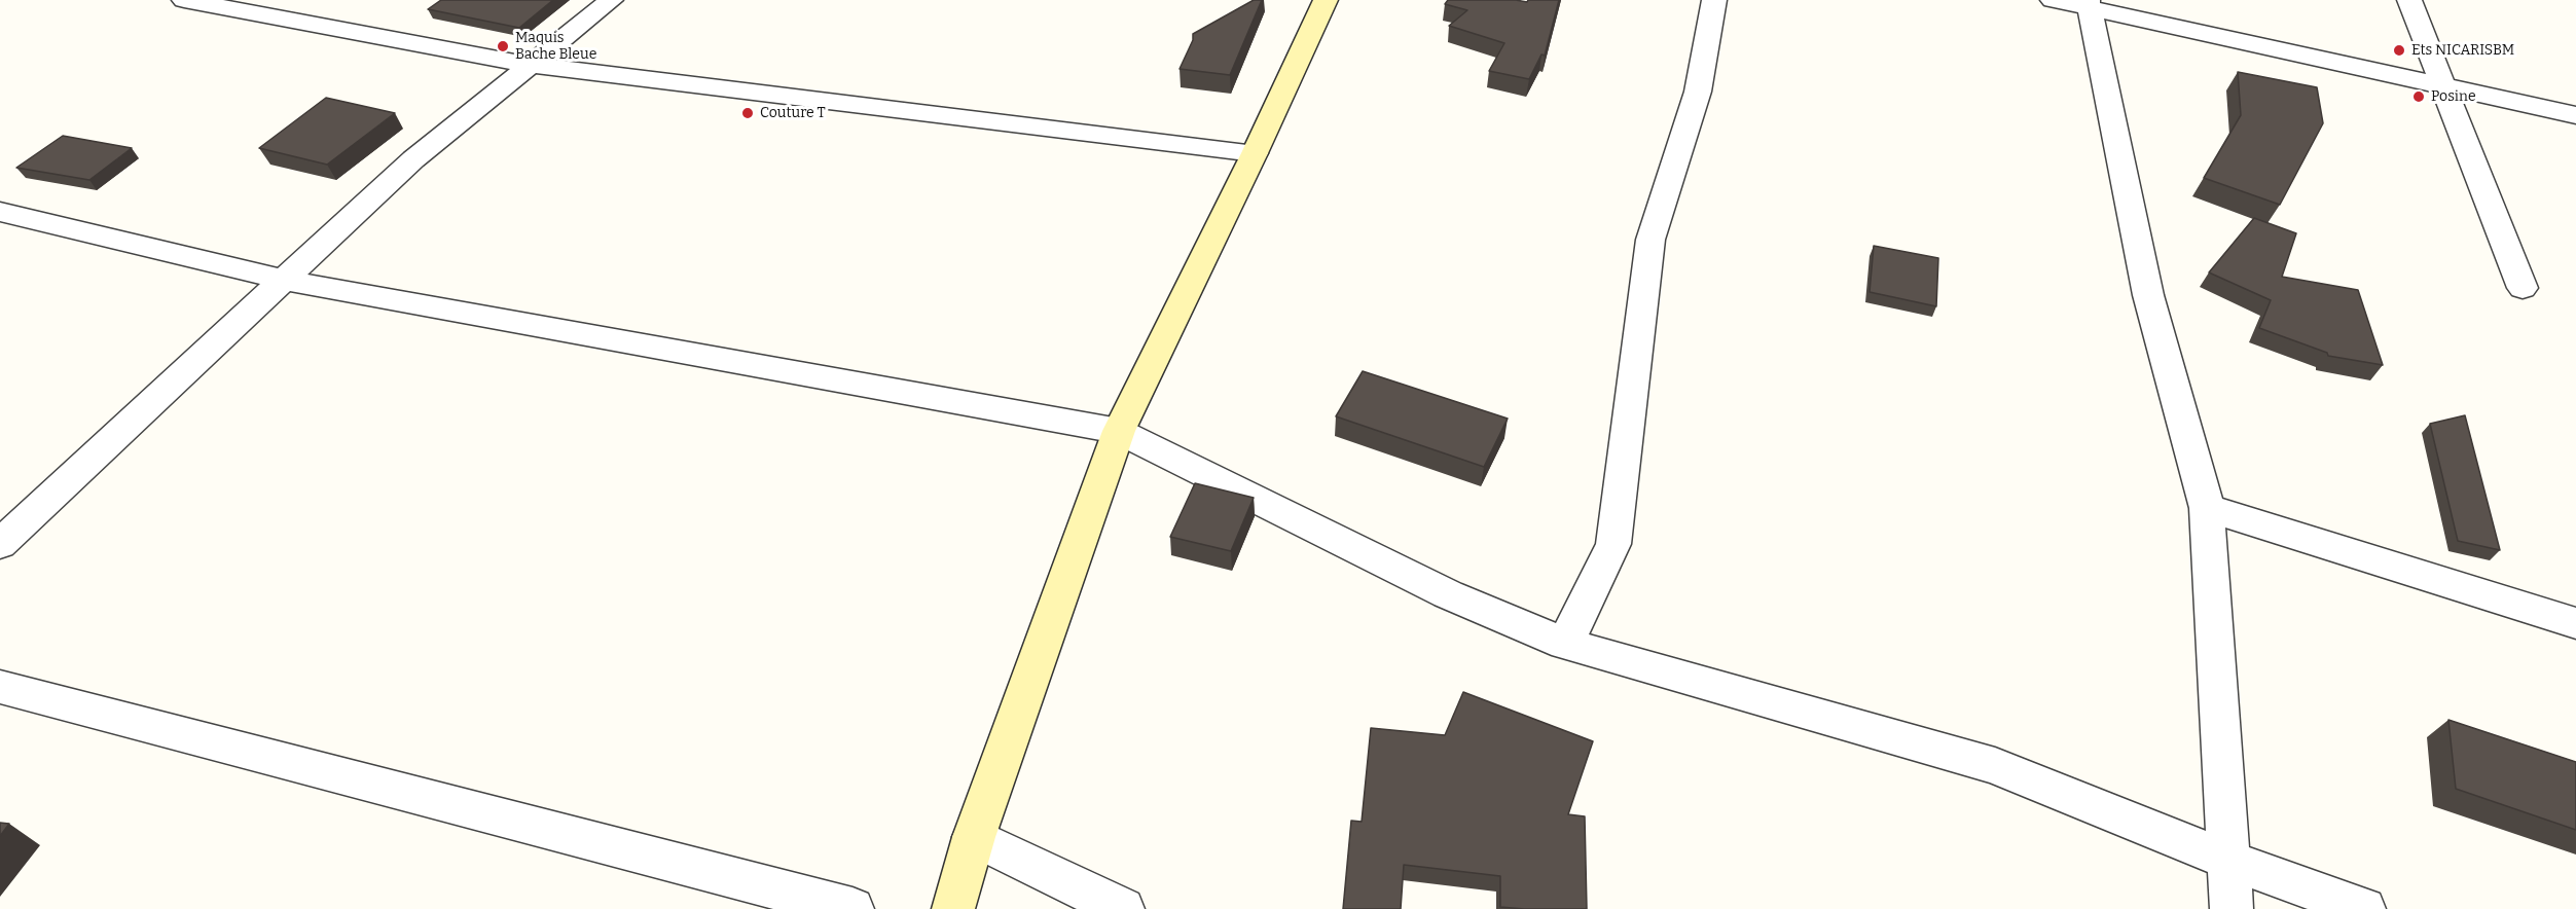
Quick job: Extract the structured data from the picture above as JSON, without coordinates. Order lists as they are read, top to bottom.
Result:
{
  "places": [
    "Maquis Bache Bleue",
    "Ets NICARISBM",
    "Posine",
    "Couture T"
  ]
}
